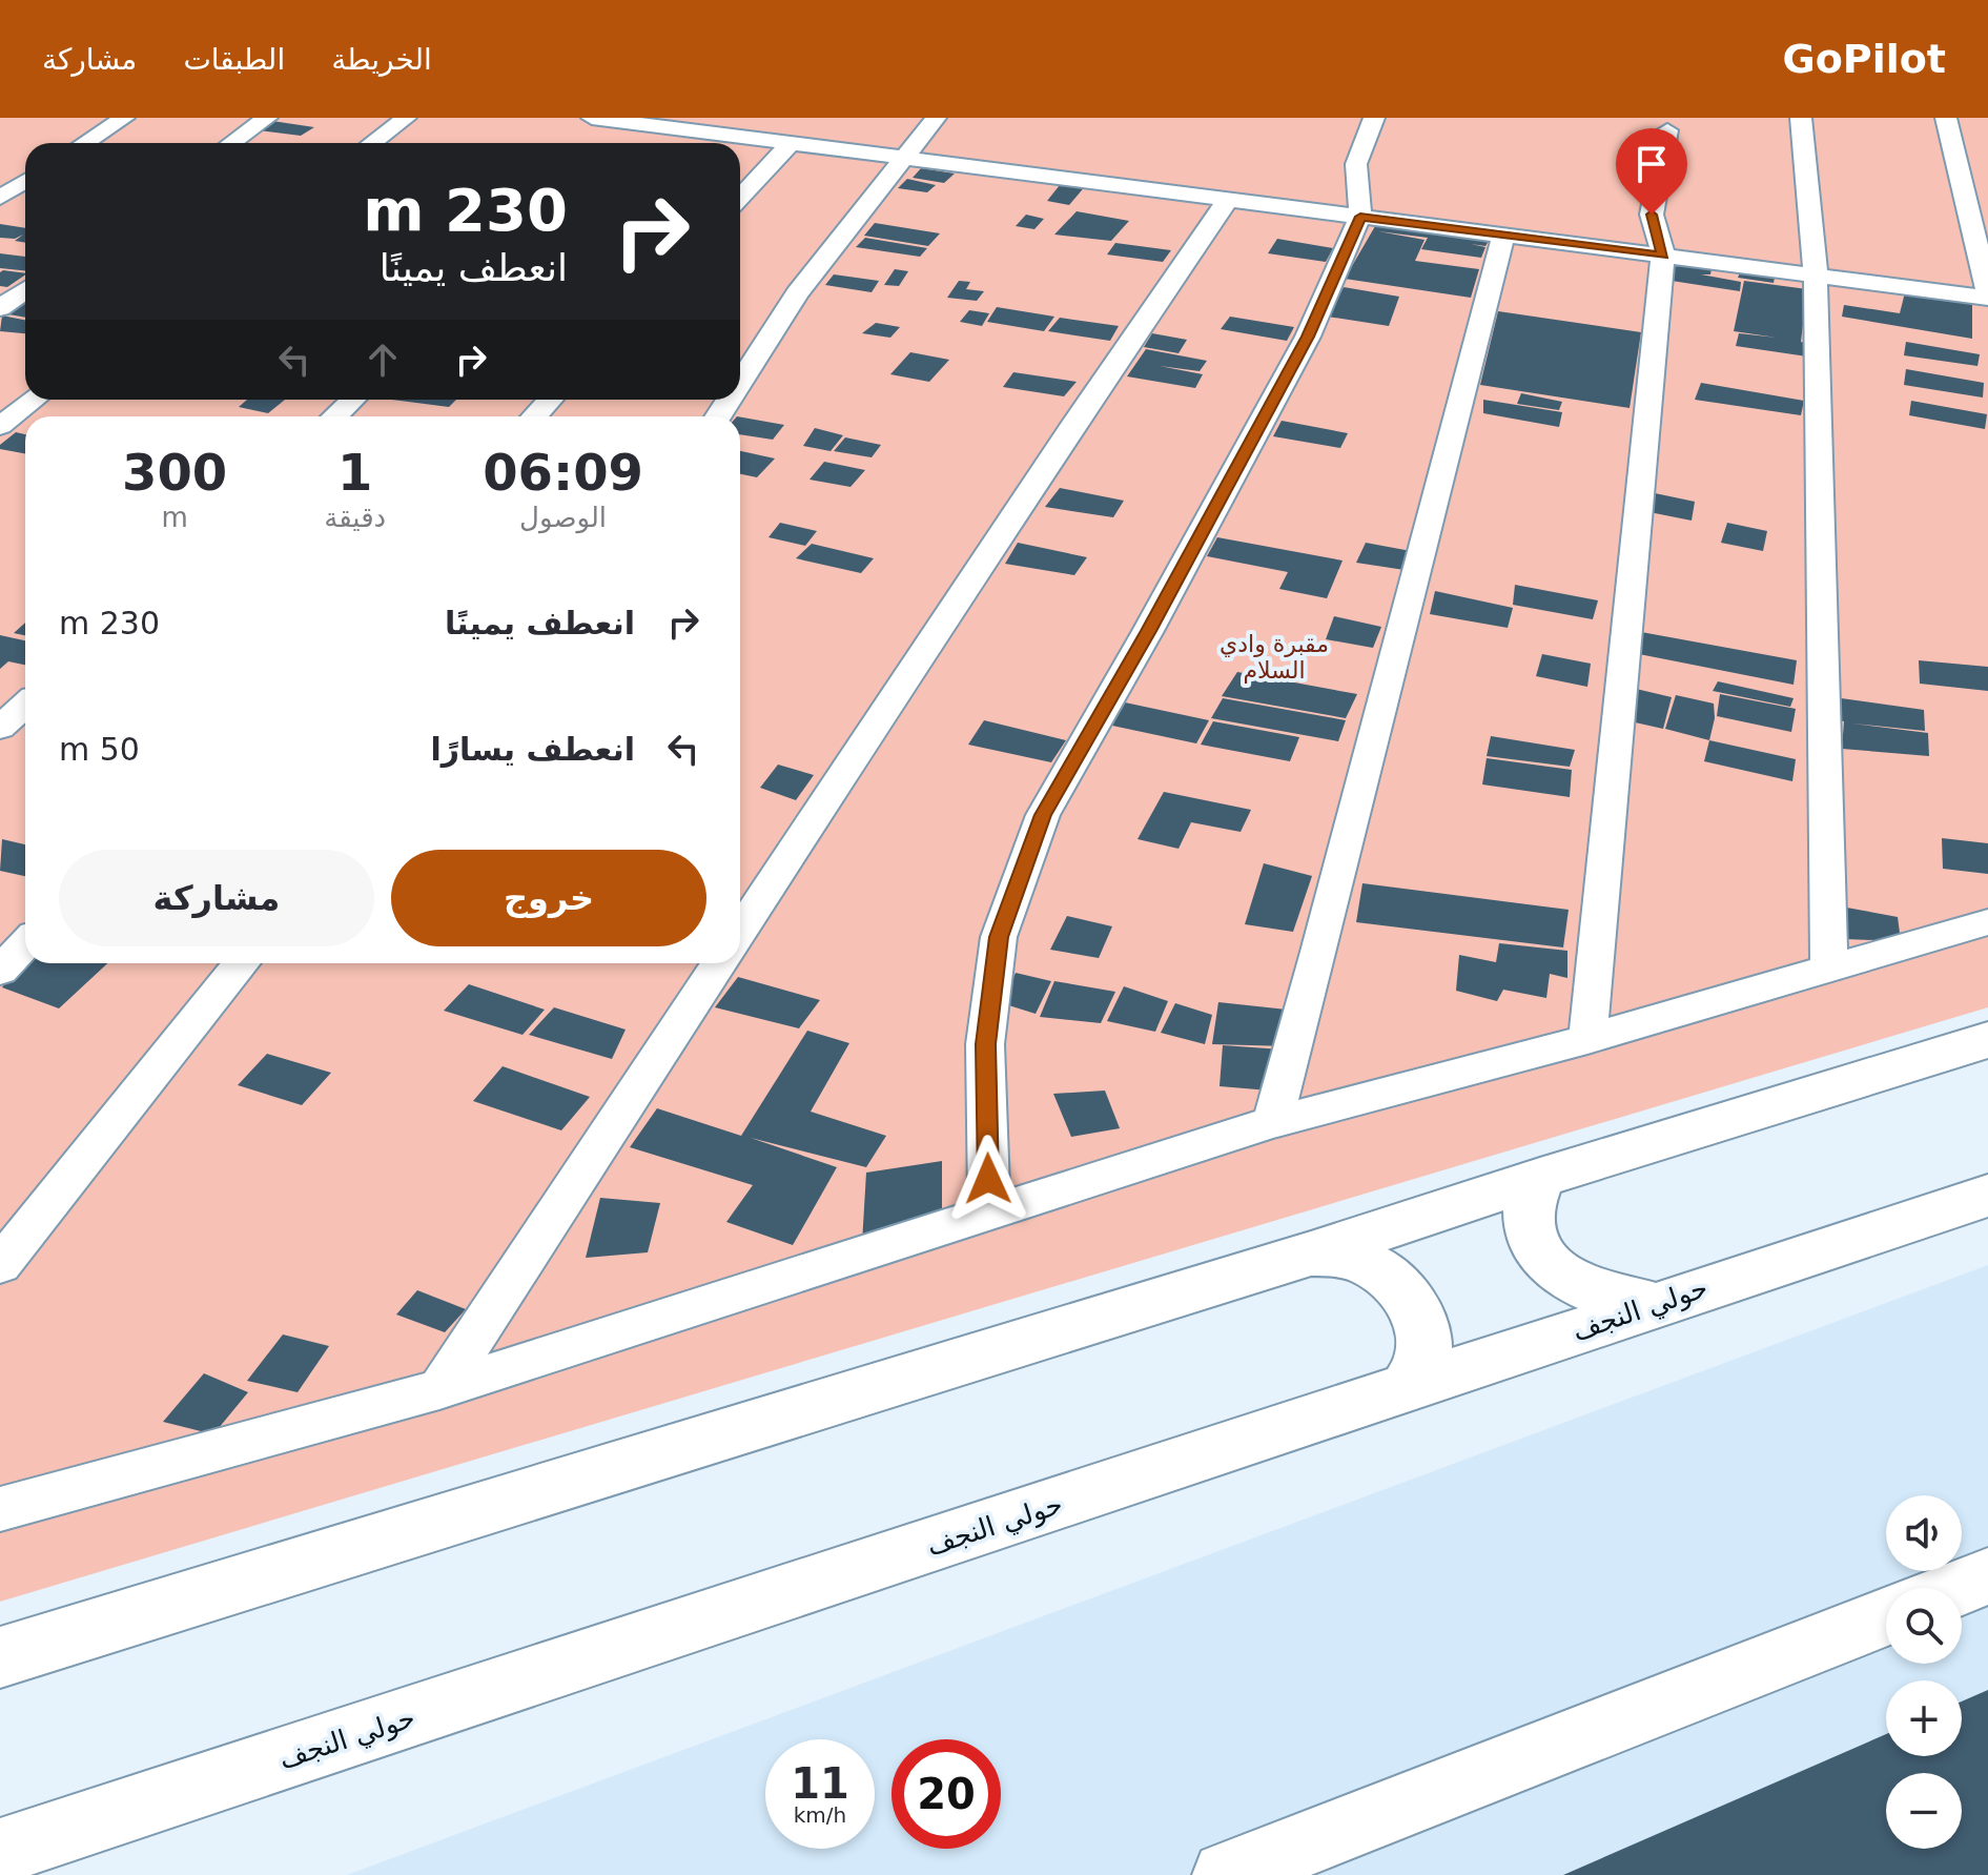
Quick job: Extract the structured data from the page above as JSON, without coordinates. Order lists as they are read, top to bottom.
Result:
{
  "streets": {
    "main road": ["حولي النجف"]
  },
  "parks": ["مقبرة وادي السلام"],
  "page": {
    "header": "GoPilot",
    "nav": ["الخريطة", "الطبقات", "مشاركة"],
    "turn": ["230 m", "انعطف يمينًا"],
    "eta": [
      "06:09",
      "الوصول",
      "1",
      "دقيقة",
      "300",
      "m"
    ],
    "list": [
      {
        "name": "انعطف يمينًا",
        "value": "230 m"
      },
      {
        "name": "انعطف يسارًا",
        "value": "50 m"
      }
    ],
    "buttons": ["خروج", "مشاركة"],
    "map_buttons": ["+", "−"],
    "speed": "11 km/h",
    "limit": "20"
  }
}
